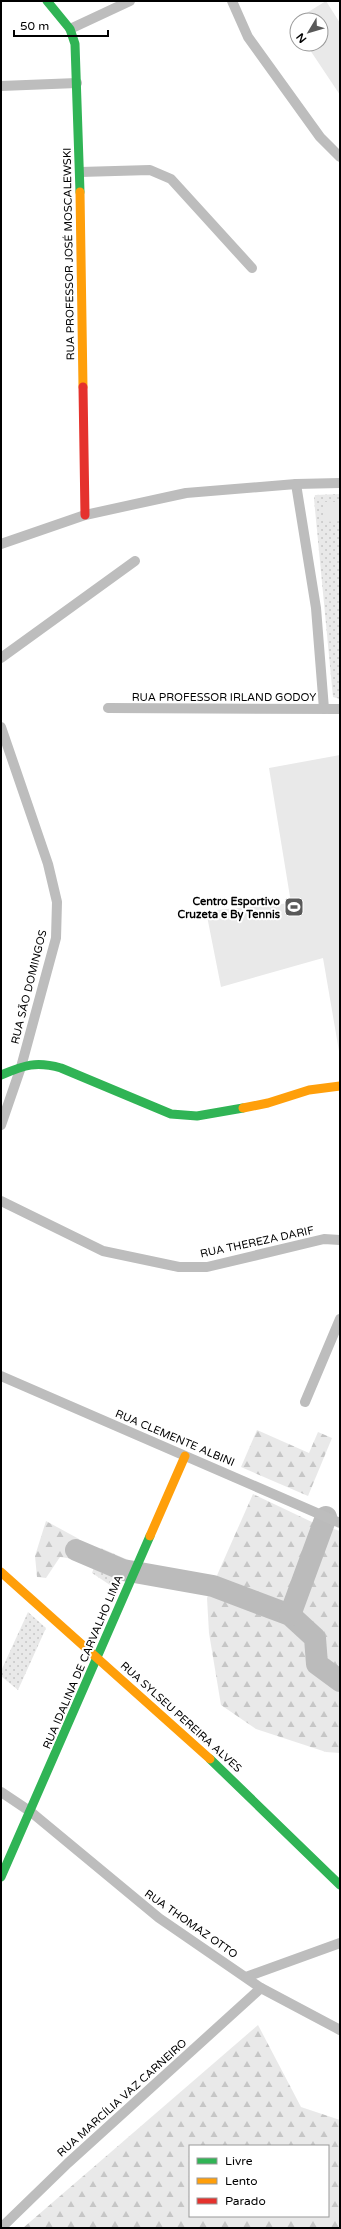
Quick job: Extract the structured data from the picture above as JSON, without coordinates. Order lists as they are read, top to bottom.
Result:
{
  "streets": {
    "street": [
      "RUA PROFESSOR JOSÉ MOSCALEWSKI",
      "RUA PROFESSOR IRLAND GODOY",
      "RUA SÃO DOMINGOS",
      "RUA THEREZA DARIF",
      "RUA CLEMENTE ALBINI",
      "RUA IDALINA DE CARVALHO LIMA",
      "RUA SYLSEU PEREIRA ALVES",
      "RUA THOMAZ OTTO",
      "RUA MARCÍLIA VAZ CARNEIRO"
    ]
  },
  "crossings": [
    ["RUA CLEMENTE ALBINI", "RUA IDALINA DE CARVALHO LIMA"],
    ["RUA IDALINA DE CARVALHO LIMA", "RUA SYLSEU PEREIRA ALVES"],
    ["RUA IDALINA DE CARVALHO LIMA", "RUA THOMAZ OTTO"],
    ["RUA THOMAZ OTTO", "RUA MARCÍLIA VAZ CARNEIRO"]
  ],
  "places": {
    "sports": ["Centro Esportivo Cruzeta e By Tennis"]
  },
  "legend": ["Livre", "Lento", "Parado"],
  "scale_bar": "50 m",
  "north": "bottom left"
}
